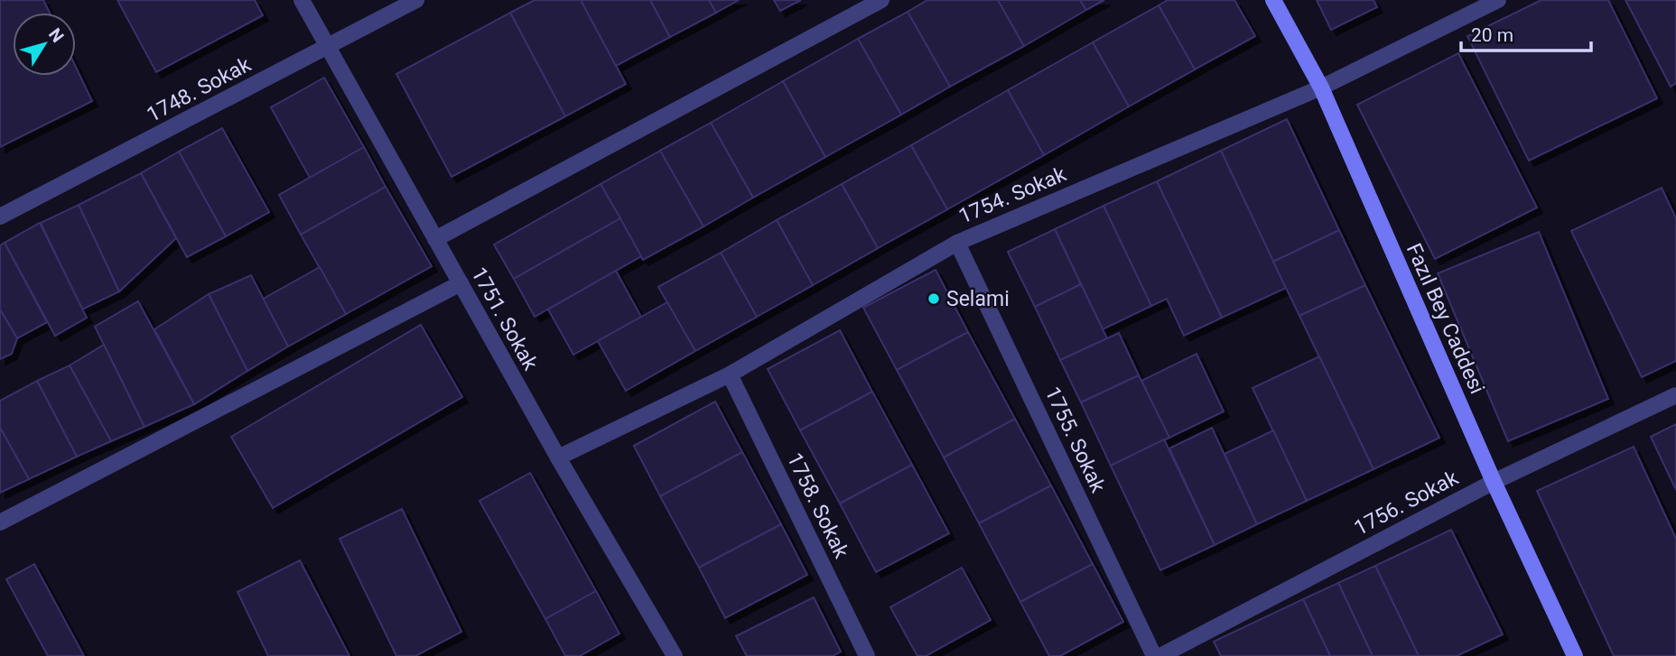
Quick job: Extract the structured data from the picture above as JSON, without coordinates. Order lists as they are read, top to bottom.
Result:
{
  "streets": {
    "street": [
      "1748. Sokak",
      "1754. Sokak",
      "1751. Sokak",
      "Fazıl Bey Caddesi",
      "1755. Sokak",
      "1756. Sokak",
      "1758. Sokak"
    ]
  },
  "crossings": [
    ["1748. Sokak", "1751. Sokak"],
    ["1754. Sokak", "1751. Sokak"],
    ["1754. Sokak", "Fazıl Bey Caddesi"],
    ["1754. Sokak", "1755. Sokak"],
    ["1754. Sokak", "1758. Sokak"],
    ["Fazıl Bey Caddesi", "1756. Sokak"]
  ],
  "places": ["Selami"],
  "scale_bar": "20 m",
  "north": "top right"
}
